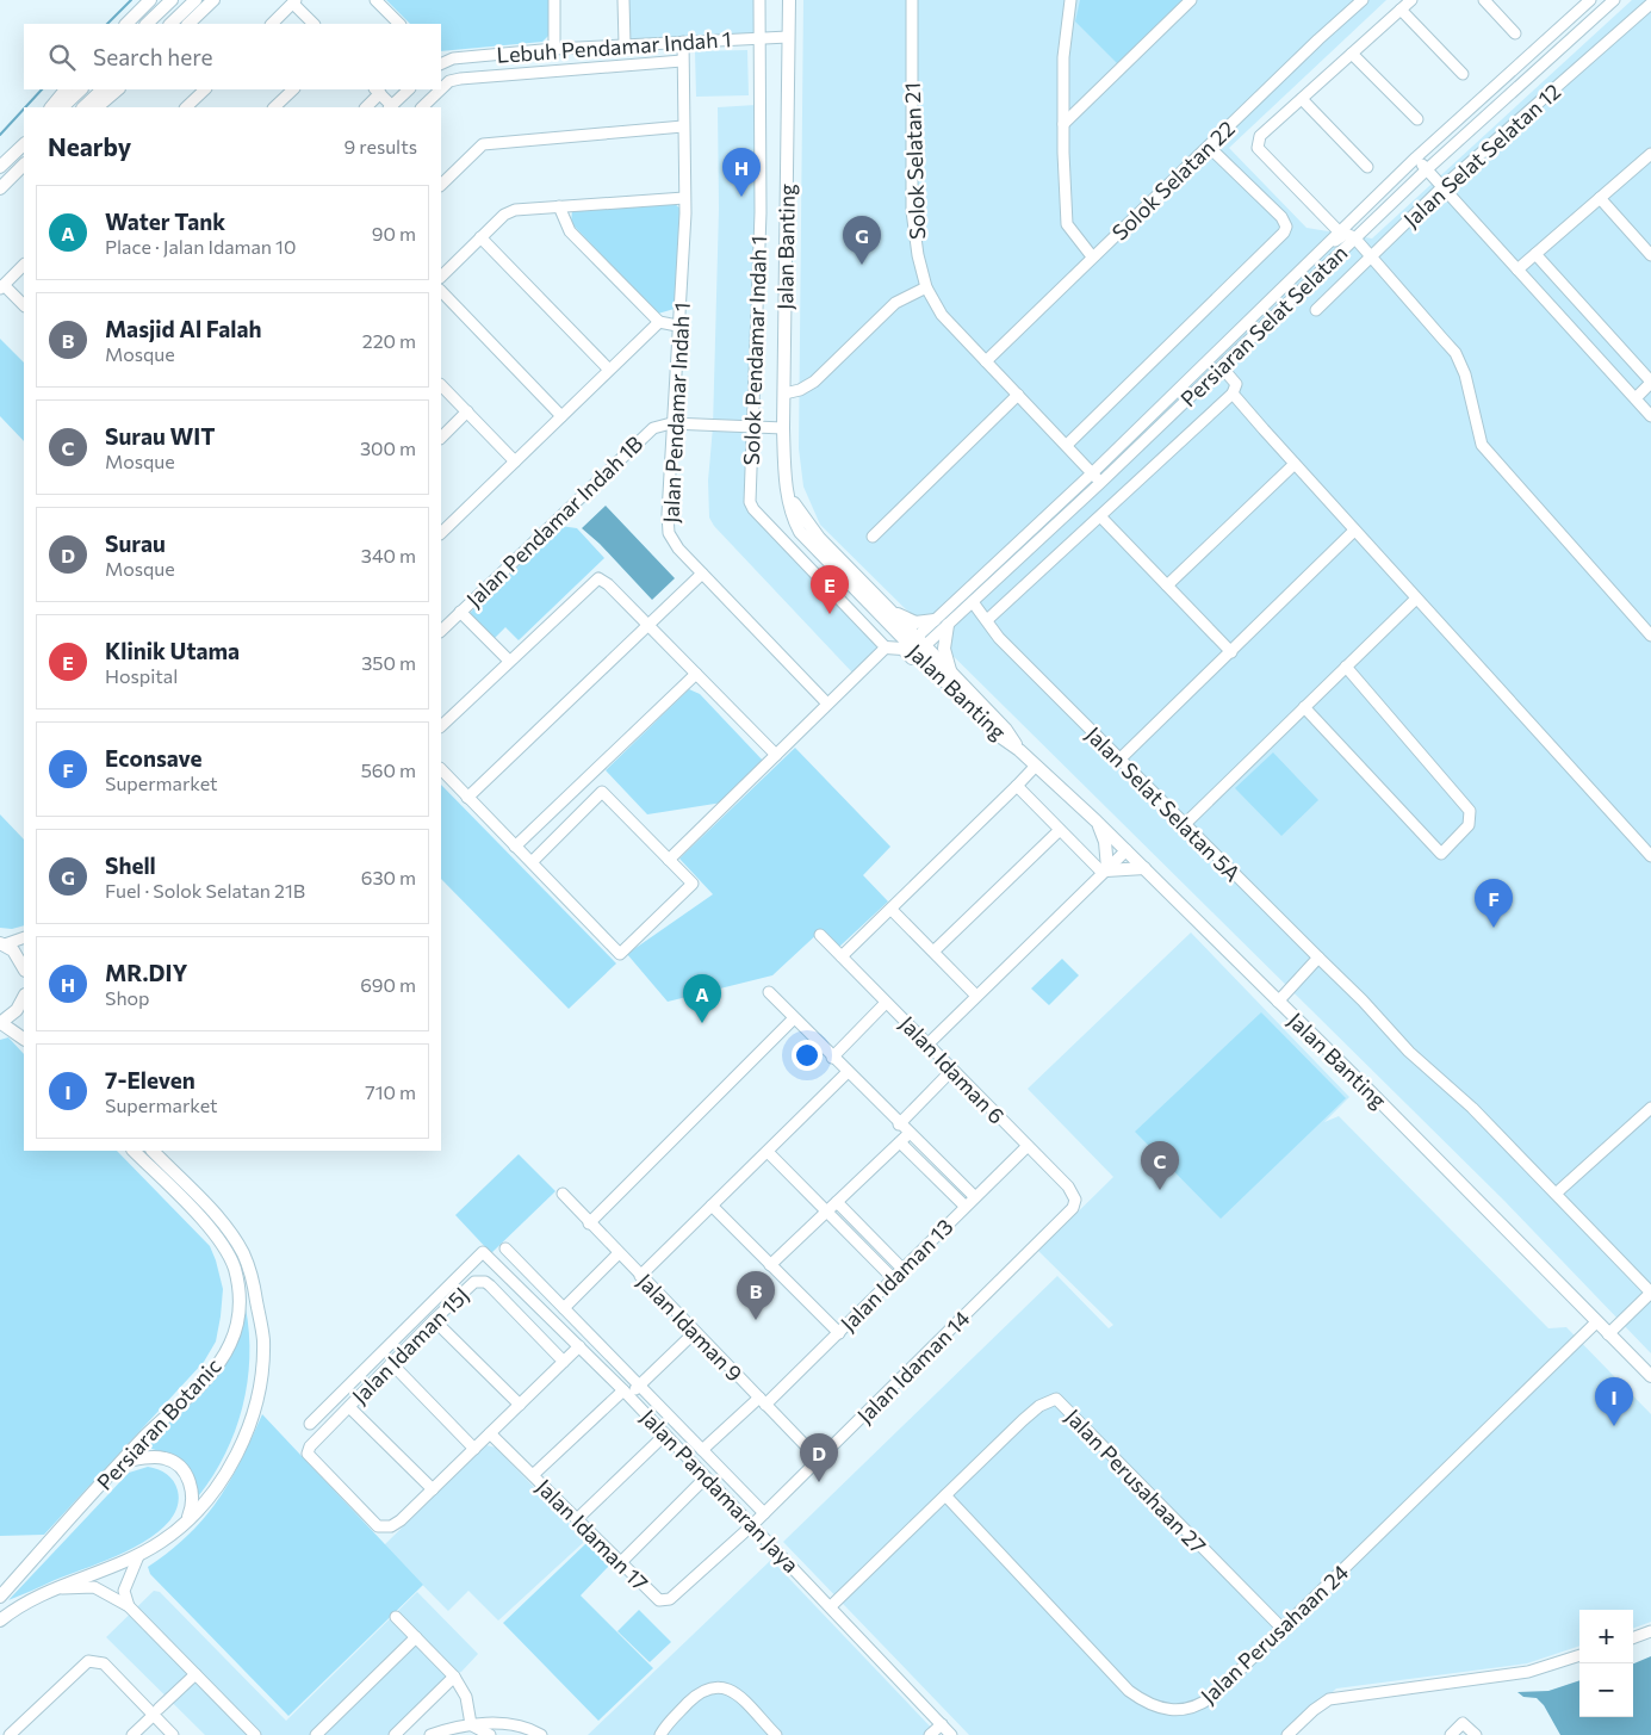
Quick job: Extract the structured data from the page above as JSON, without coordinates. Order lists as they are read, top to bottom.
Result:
{
  "streets": {
    "main road": ["Jalan Banting", "Persiaran Botanic"],
    "street": [
      "Lebuh Pendamar Indah 1",
      "Jalan Selat Selatan 12",
      "Solok Selatan 21",
      "Solok Selatan 22",
      "Persiaran Selat Selatan",
      "Solok Pendamar Indah 1",
      "Jalan Pendamar Indah 1",
      "Jalan Pendamar Indah 1B",
      "Jalan Selat Selatan 5A",
      "Jalan Idaman 6",
      "Jalan Idaman 13",
      "Jalan Idaman 9",
      "Jalan Idaman 15J",
      "Jalan Idaman 14",
      "Jalan Perusahaan 27",
      "Jalan Pandamaran Jaya",
      "Jalan Idaman 17",
      "Jalan Perusahaan 24"
    ]
  },
  "crossings": [
    ["Lebuh Pendamar Indah 1", "Jalan Banting"],
    ["Lebuh Pendamar Indah 1", "Solok Pendamar Indah 1"],
    ["Lebuh Pendamar Indah 1", "Jalan Pendamar Indah 1"],
    ["Solok Selatan 21", "Solok Selatan 22"],
    ["Solok Selatan 21", "Persiaran Selat Selatan"],
    ["Jalan Banting", "Persiaran Selat Selatan"],
    ["Jalan Banting", "Jalan Pendamar Indah 1B"],
    ["Jalan Banting", "Jalan Perusahaan 24"],
    ["Persiaran Selat Selatan", "Jalan Selat Selatan 5A"],
    ["Solok Pendamar Indah 1", "Jalan Pendamar Indah 1B"],
    ["Jalan Pendamar Indah 1", "Jalan Pendamar Indah 1B"],
    ["Jalan Idaman 6", "Jalan Idaman 13"],
    ["Jalan Idaman 6", "Jalan Idaman 14"],
    ["Jalan Idaman 13", "Jalan Idaman 9"],
    ["Jalan Idaman 13", "Jalan Pandamaran Jaya"],
    ["Jalan Idaman 9", "Jalan Idaman 14"],
    ["Jalan Idaman 14", "Jalan Pandamaran Jaya"],
    ["Jalan Idaman 14", "Jalan Idaman 17"],
    ["Jalan Perusahaan 27", "Jalan Pandamaran Jaya"],
    ["Jalan Perusahaan 27", "Jalan Perusahaan 24"],
    ["Jalan Pandamaran Jaya", "Jalan Idaman 17"]
  ],
  "page": {
    "search": "Search here",
    "heading": ["Nearby", "9 results"],
    "pins": [
      "H",
      "G",
      "E",
      "F",
      "A",
      "C",
      "B",
      "I",
      "D"
    ],
    "list": [
      {
        "mark": "A",
        "name": "Water Tank",
        "note": "Place · Jalan Idaman 10",
        "value": "90 m"
      },
      {
        "mark": "B",
        "name": "Masjid Al Falah",
        "note": "Mosque",
        "value": "220 m"
      },
      {
        "mark": "C",
        "name": "Surau WIT",
        "note": "Mosque",
        "value": "300 m"
      },
      {
        "mark": "D",
        "name": "Surau",
        "note": "Mosque",
        "value": "340 m"
      },
      {
        "mark": "E",
        "name": "Klinik Utama",
        "note": "Hospital",
        "value": "350 m"
      },
      {
        "mark": "F",
        "name": "Econsave",
        "note": "Supermarket",
        "value": "560 m"
      },
      {
        "mark": "G",
        "name": "Shell",
        "note": "Fuel · Solok Selatan 21B",
        "value": "630 m"
      },
      {
        "mark": "H",
        "name": "MR.DIY",
        "note": "Shop",
        "value": "690 m"
      },
      {
        "mark": "I",
        "name": "7-Eleven",
        "note": "Supermarket",
        "value": "710 m"
      }
    ],
    "map_buttons": ["+", "−"]
  }
}
